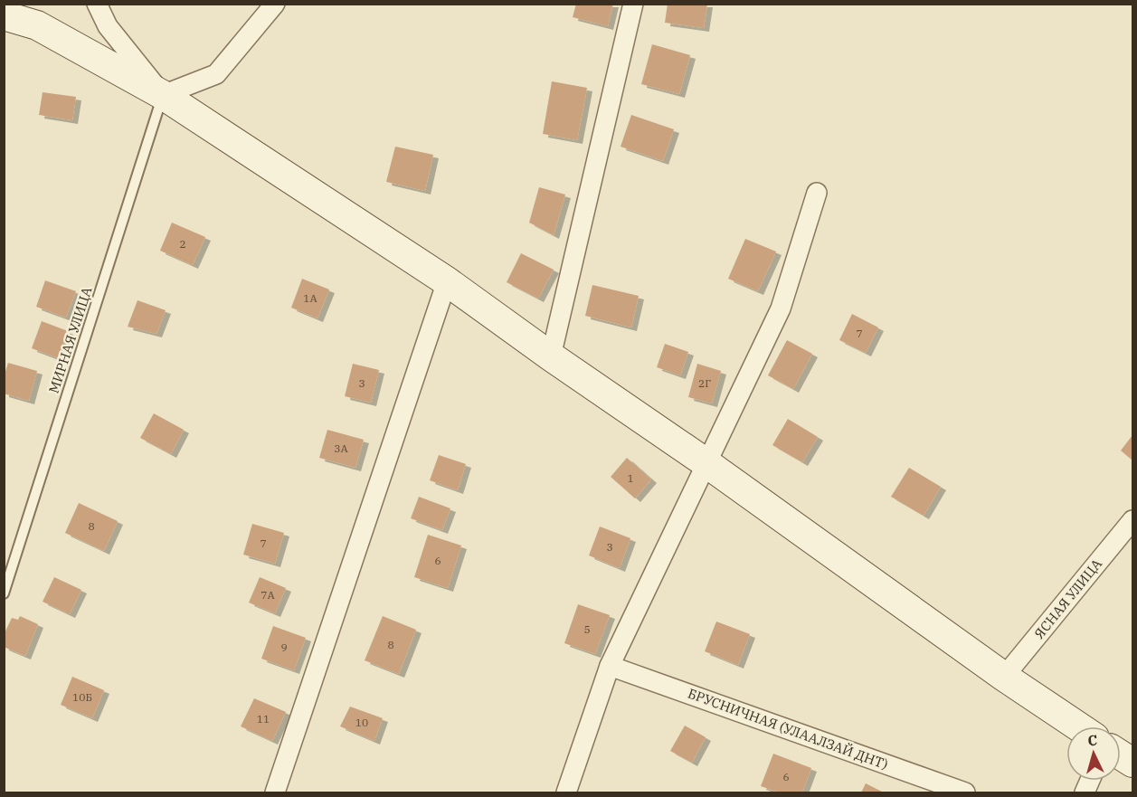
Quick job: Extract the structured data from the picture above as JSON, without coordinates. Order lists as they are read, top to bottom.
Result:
{
  "streets": {
    "street": ["ЯСНАЯ УЛИЦА", "БРУСНИЧНАЯ (УЛААЛЗАЙ ДНТ)"],
    "lane": ["МИРНАЯ УЛИЦА"]
  },
  "house_numbers": [
    "2",
    "1А",
    "7",
    "3",
    "2Г",
    "3А",
    "1",
    "8",
    "7",
    "3",
    "6",
    "7А",
    "5",
    "8",
    "9",
    "10Б",
    "11",
    "10",
    "6"
  ],
  "north": "top"
}
